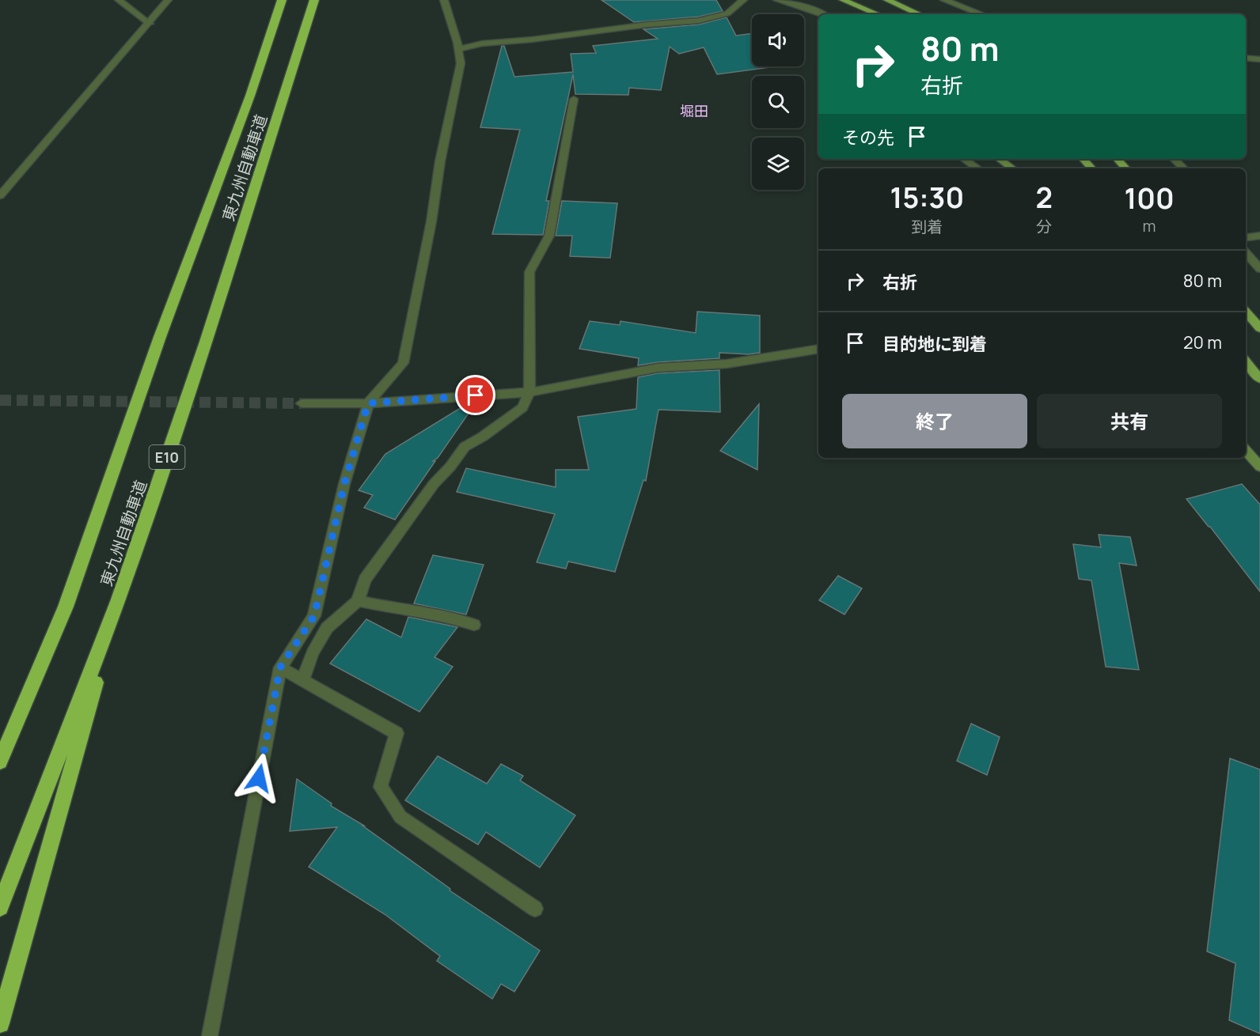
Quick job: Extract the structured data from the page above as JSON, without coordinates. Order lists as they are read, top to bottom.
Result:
{
  "streets": {
    "highway": ["東九州自動車道", "E10"]
  },
  "districts": ["堀田"],
  "page": {
    "turn": ["80 m", "右折"],
    "then": "その先",
    "eta": [
      "15:30",
      "到着",
      "2",
      "分",
      "100",
      "m"
    ],
    "list": [
      {
        "name": "右折",
        "value": "80 m"
      },
      {
        "name": "目的地に到着",
        "value": "20 m"
      }
    ],
    "buttons": ["終了", "共有"]
  }
}
